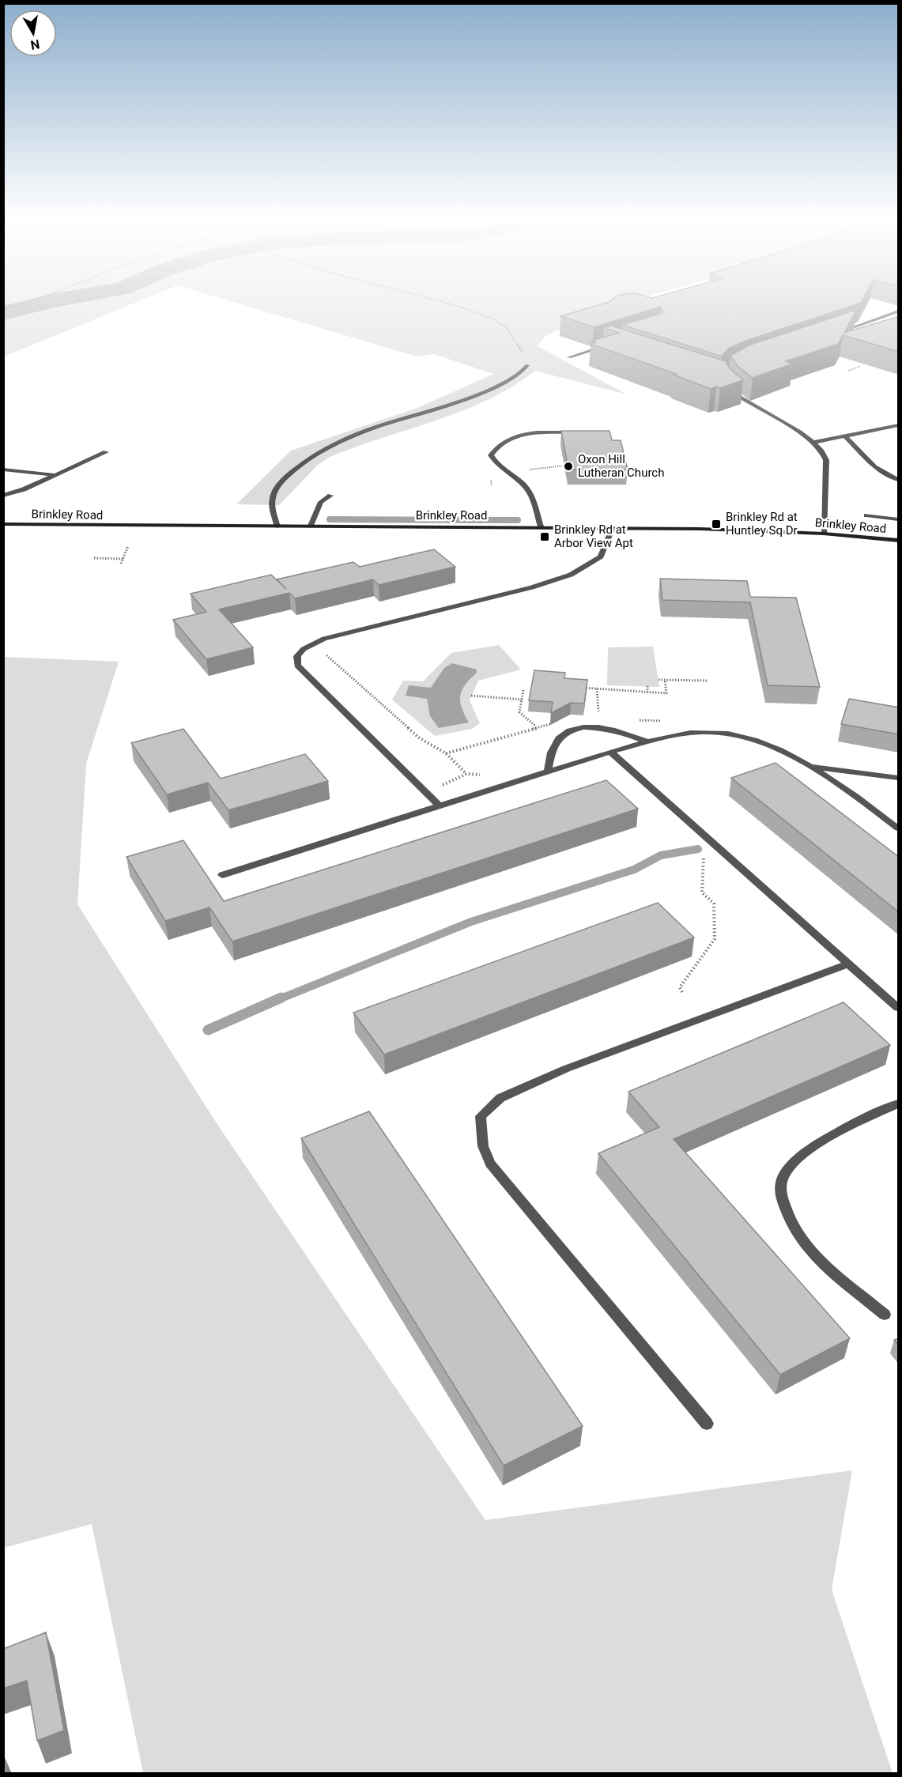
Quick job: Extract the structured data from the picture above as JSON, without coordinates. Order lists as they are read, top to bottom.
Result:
{
  "streets": {
    "main road": ["Brinkley Road"]
  },
  "places": {
    "other": ["Oxon Hill Lutheran Church"],
    "transit": ["Brinkley Rd at Huntley Sq Dr", "Brinkley Rd at Arbor View Apt"]
  },
  "north": "bottom"
}
